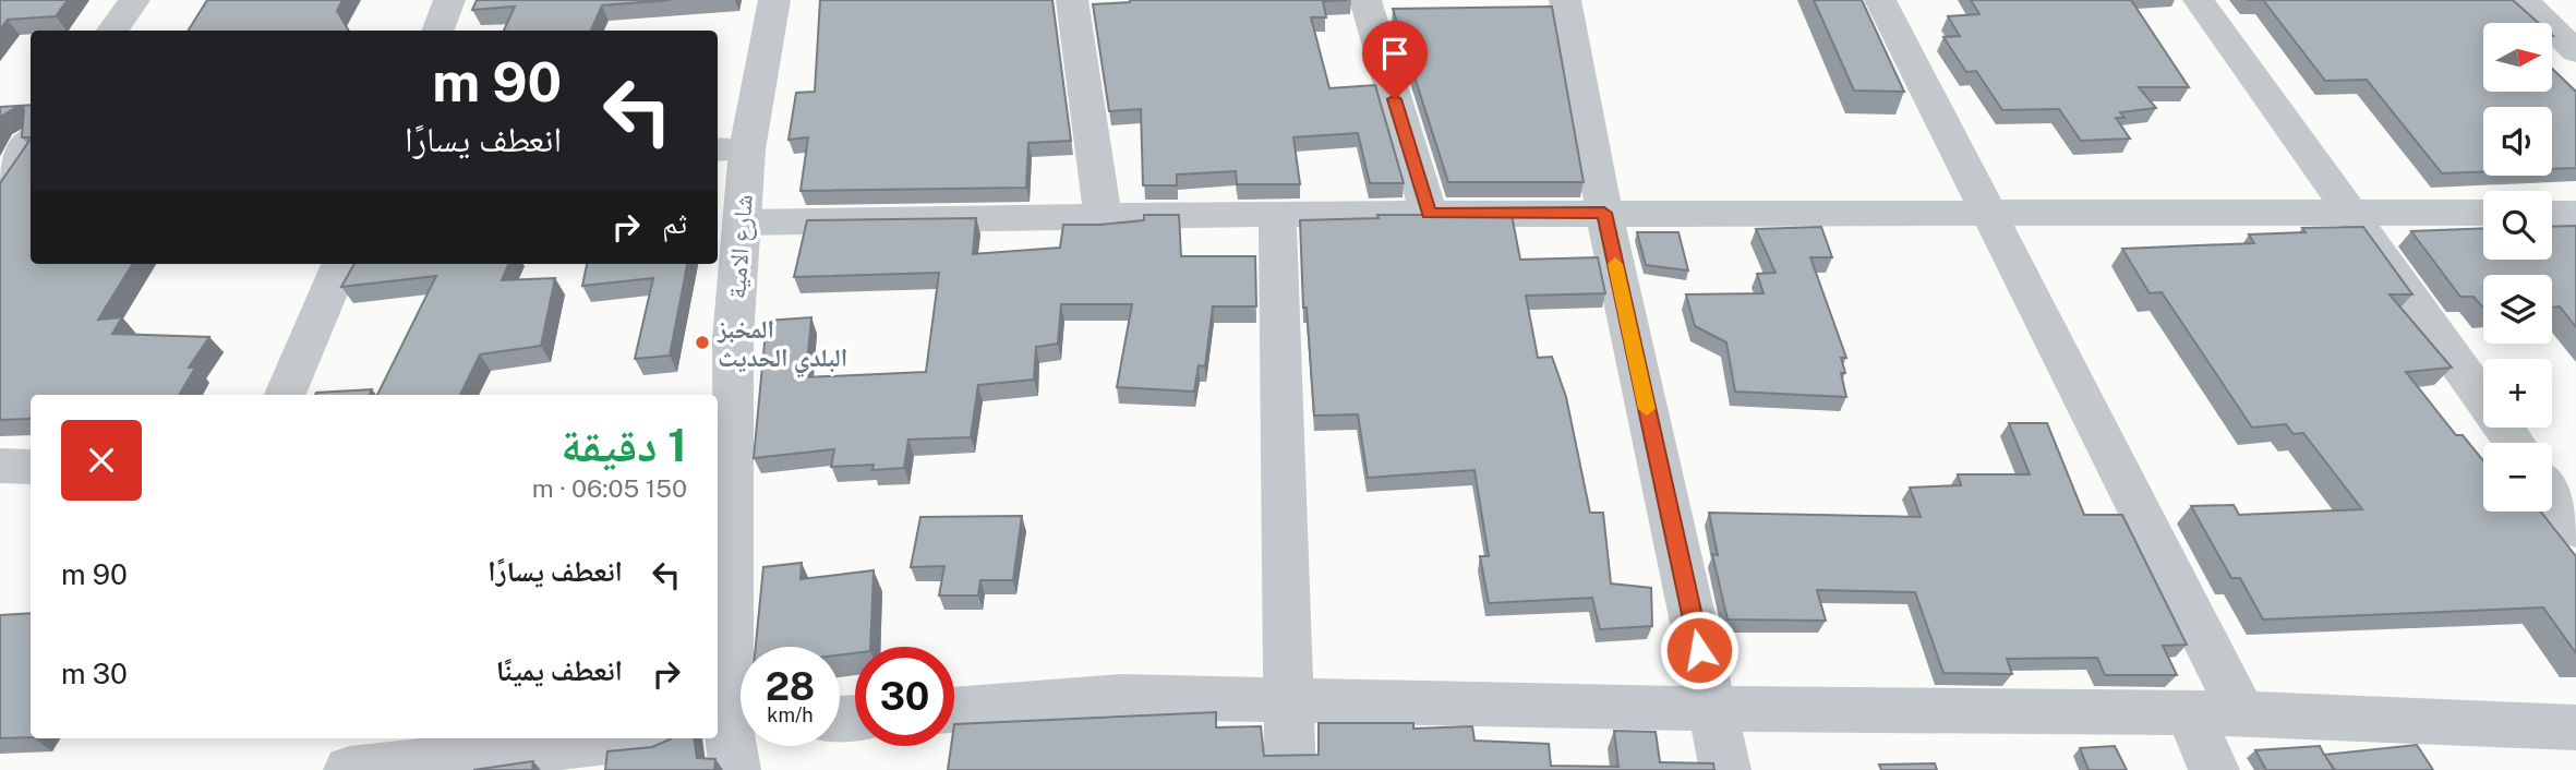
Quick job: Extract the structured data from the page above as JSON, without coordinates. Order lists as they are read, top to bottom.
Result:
{
  "streets": {
    "street": ["شارع الامية"]
  },
  "places": ["المخبز البلدي الحديث"],
  "north": "right",
  "page": {
    "map_buttons": ["+", "−"],
    "turn": ["90 m", "انعطف يسارًا"],
    "then": "ثم",
    "heading": ["1 دقيقة", "150 m · 06:05"],
    "list": [
      {
        "name": "انعطف يسارًا",
        "value": "90 m"
      },
      {
        "name": "انعطف يمينًا",
        "value": "30 m"
      }
    ],
    "speed": "28 km/h",
    "limit": "30"
  }
}
